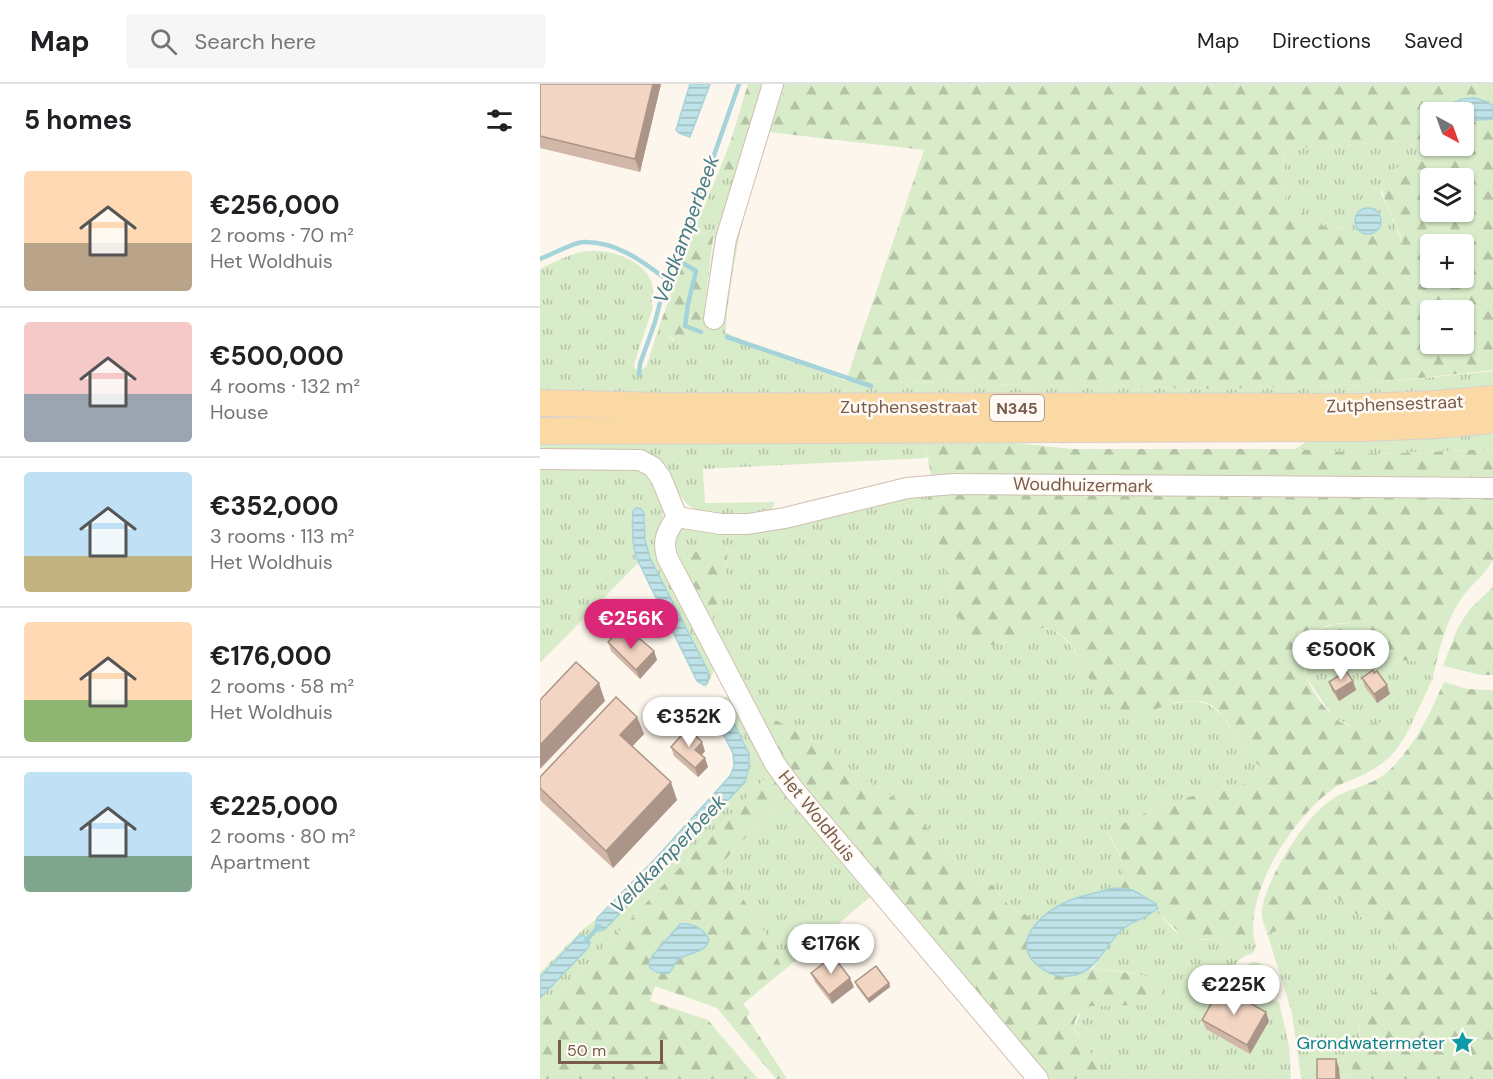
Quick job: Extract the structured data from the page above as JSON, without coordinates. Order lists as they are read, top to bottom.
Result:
{
  "streets": {
    "main road": ["Zutphensestraat", "N345"],
    "street": ["Woudhuizermark", "Het Woldhuis"]
  },
  "crossings": [
    ["Woudhuizermark", "Het Woldhuis"]
  ],
  "water": ["Veldkamperbeek"],
  "places": {
    "place": ["Grondwatermeter"]
  },
  "scale_bar": "50 m",
  "north": "bottom right",
  "page": {
    "header": "Map",
    "search": "Search here",
    "nav": ["Map", "Directions", "Saved"],
    "heading": "5 homes",
    "map_buttons": ["+", "−"],
    "list": [
      {
        "name": "€256,000",
        "note": "2 rooms · 70 m² · Het Woldhuis"
      },
      {
        "name": "€500,000",
        "note": "4 rooms · 132 m² · House"
      },
      {
        "name": "€352,000",
        "note": "3 rooms · 113 m² · Het Woldhuis"
      },
      {
        "name": "€176,000",
        "note": "2 rooms · 58 m² · Het Woldhuis"
      },
      {
        "name": "€225,000",
        "note": "2 rooms · 80 m² · Apartment"
      }
    ],
    "price": [
      "€256K",
      "€500K",
      "€352K",
      "€176K",
      "€225K"
    ],
    "scale": "50 m"
  }
}
